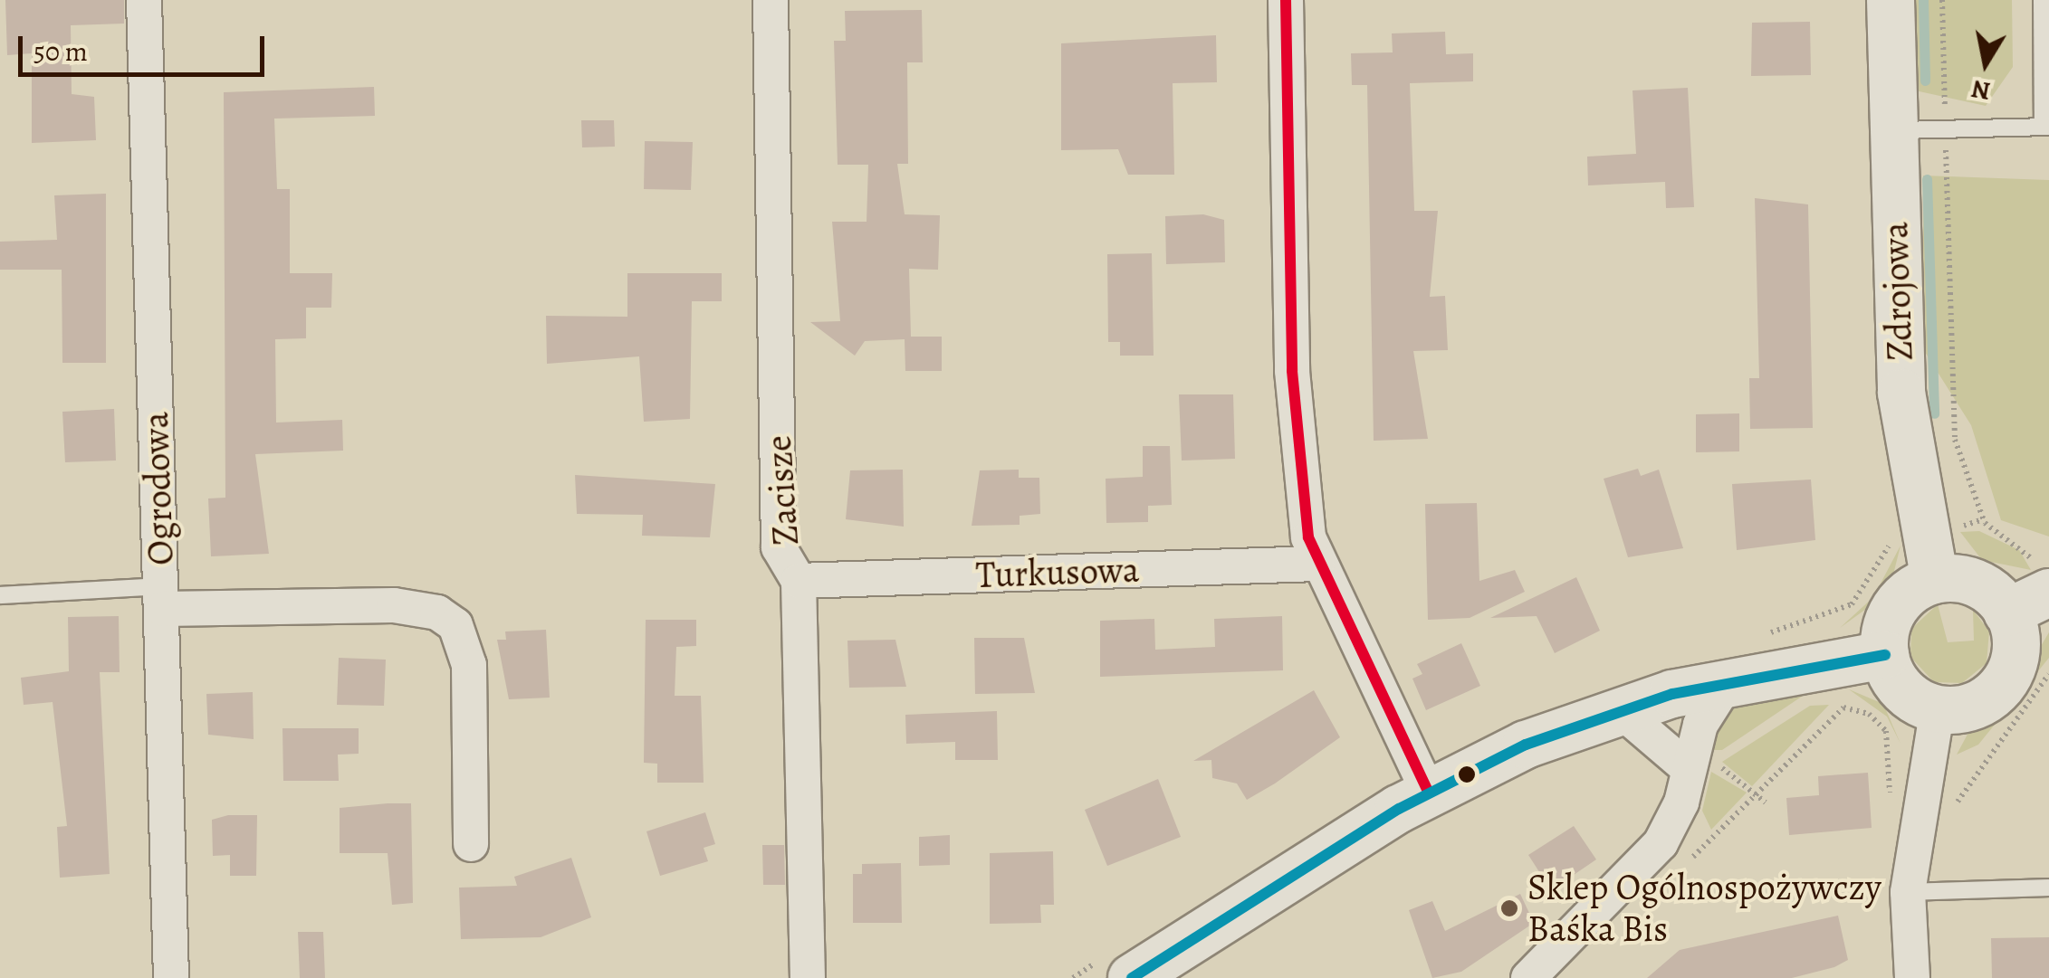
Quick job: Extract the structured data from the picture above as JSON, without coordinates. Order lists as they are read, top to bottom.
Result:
{
  "streets": {
    "main road": ["Zdrojowa"],
    "street": ["Ogrodowa", "Zacisze", "Turkusowa"]
  },
  "crossings": [
    ["Zacisze", "Turkusowa"]
  ],
  "places": ["Sklep Ogólnospożywczy Baśka Bis"],
  "scale_bar": "50 m",
  "north": "bottom"
}
